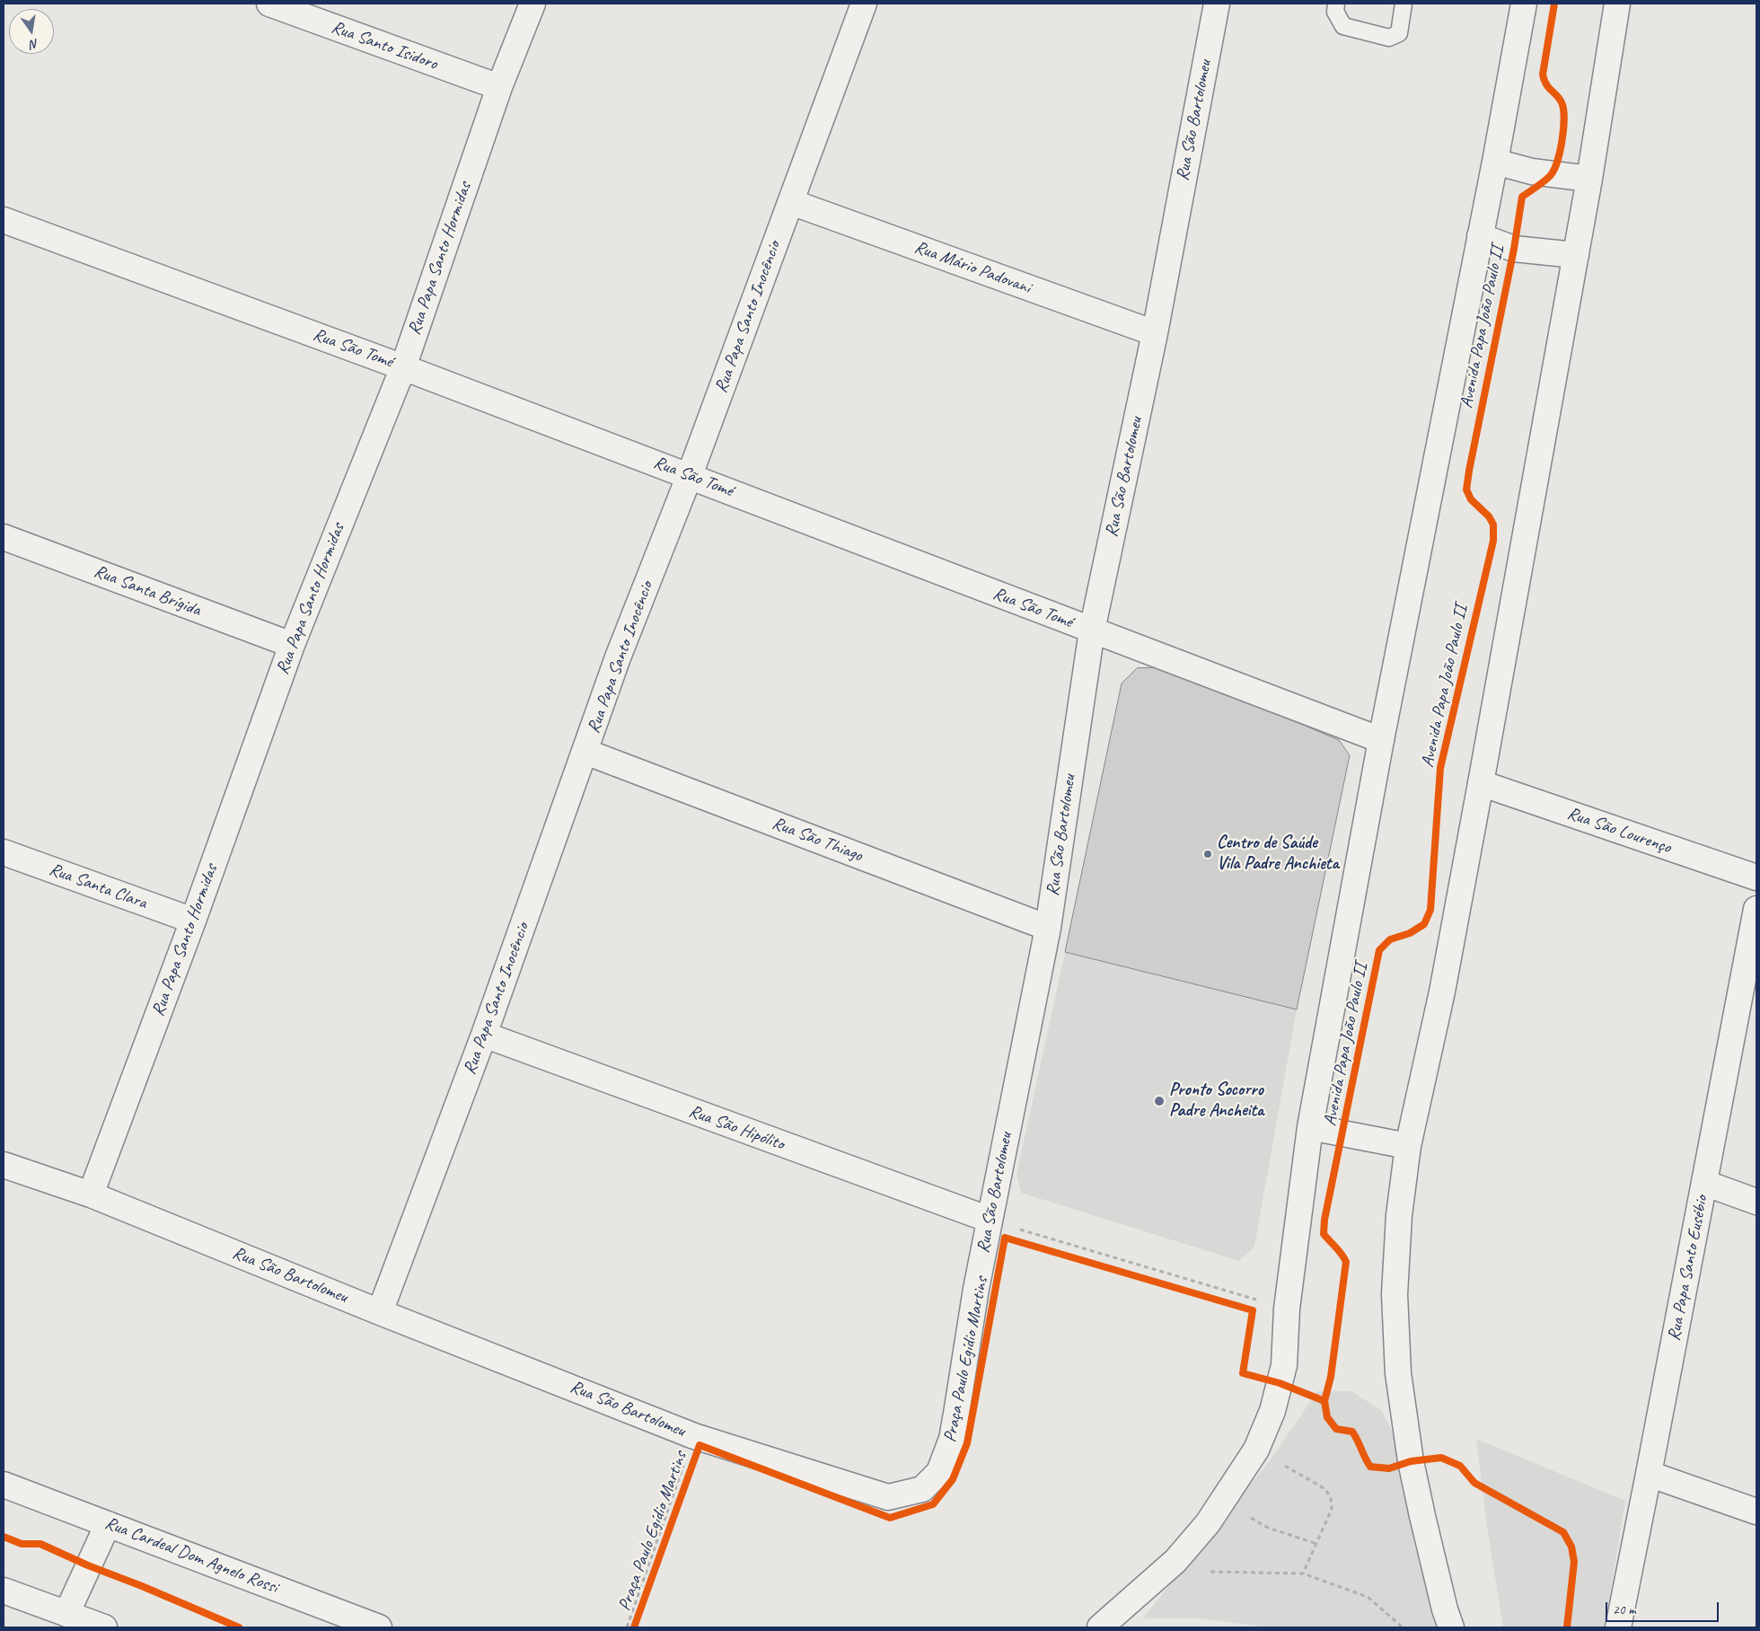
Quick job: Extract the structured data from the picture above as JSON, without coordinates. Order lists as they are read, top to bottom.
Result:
{
  "streets": {
    "street": [
      "Rua Santo Isidoro",
      "Rua São Bartolomeu",
      "Rua Papa Santo Hormidas",
      "Rua Mário Padovani",
      "Rua Papa Santo Inocêncio",
      "Avenida Papa João Paulo II",
      "Rua São Tomé",
      "Rua Santa Brígida",
      "Rua São Lourenço",
      "Rua São Thiago",
      "Rua Santa Clara",
      "Rua São Hipólito",
      "Rua Papa Santo Eusébio",
      "Rua Cardeal Dom Agnelo Rossi"
    ],
    "cycle path": ["Praça Paulo Egídio Martins"]
  },
  "crossings": [
    ["Rua Santo Isidoro", "Rua Papa Santo Hormidas"],
    ["Rua São Bartolomeu", "Rua Papa Santo Hormidas"],
    ["Rua São Bartolomeu", "Rua Mário Padovani"],
    ["Rua São Bartolomeu", "Rua Papa Santo Inocêncio"],
    ["Rua São Bartolomeu", "Rua São Tomé"],
    ["Rua São Bartolomeu", "Rua São Thiago"],
    ["Rua São Bartolomeu", "Rua São Hipólito"],
    ["Rua Papa Santo Hormidas", "Rua São Tomé"],
    ["Rua Papa Santo Hormidas", "Rua Santa Brígida"],
    ["Rua Papa Santo Hormidas", "Rua Santa Clara"],
    ["Rua Mário Padovani", "Rua Papa Santo Inocêncio"],
    ["Rua Papa Santo Inocêncio", "Rua São Tomé"],
    ["Rua Papa Santo Inocêncio", "Rua São Thiago"],
    ["Rua Papa Santo Inocêncio", "Rua São Hipólito"],
    ["Avenida Papa João Paulo II", "Rua São Tomé"]
  ],
  "places": ["Centro de Saúde Vila Padre Anchieta", "Pronto Socorro Padre Ancheita"],
  "scale_bar": "20 m",
  "north": "bottom"
}
